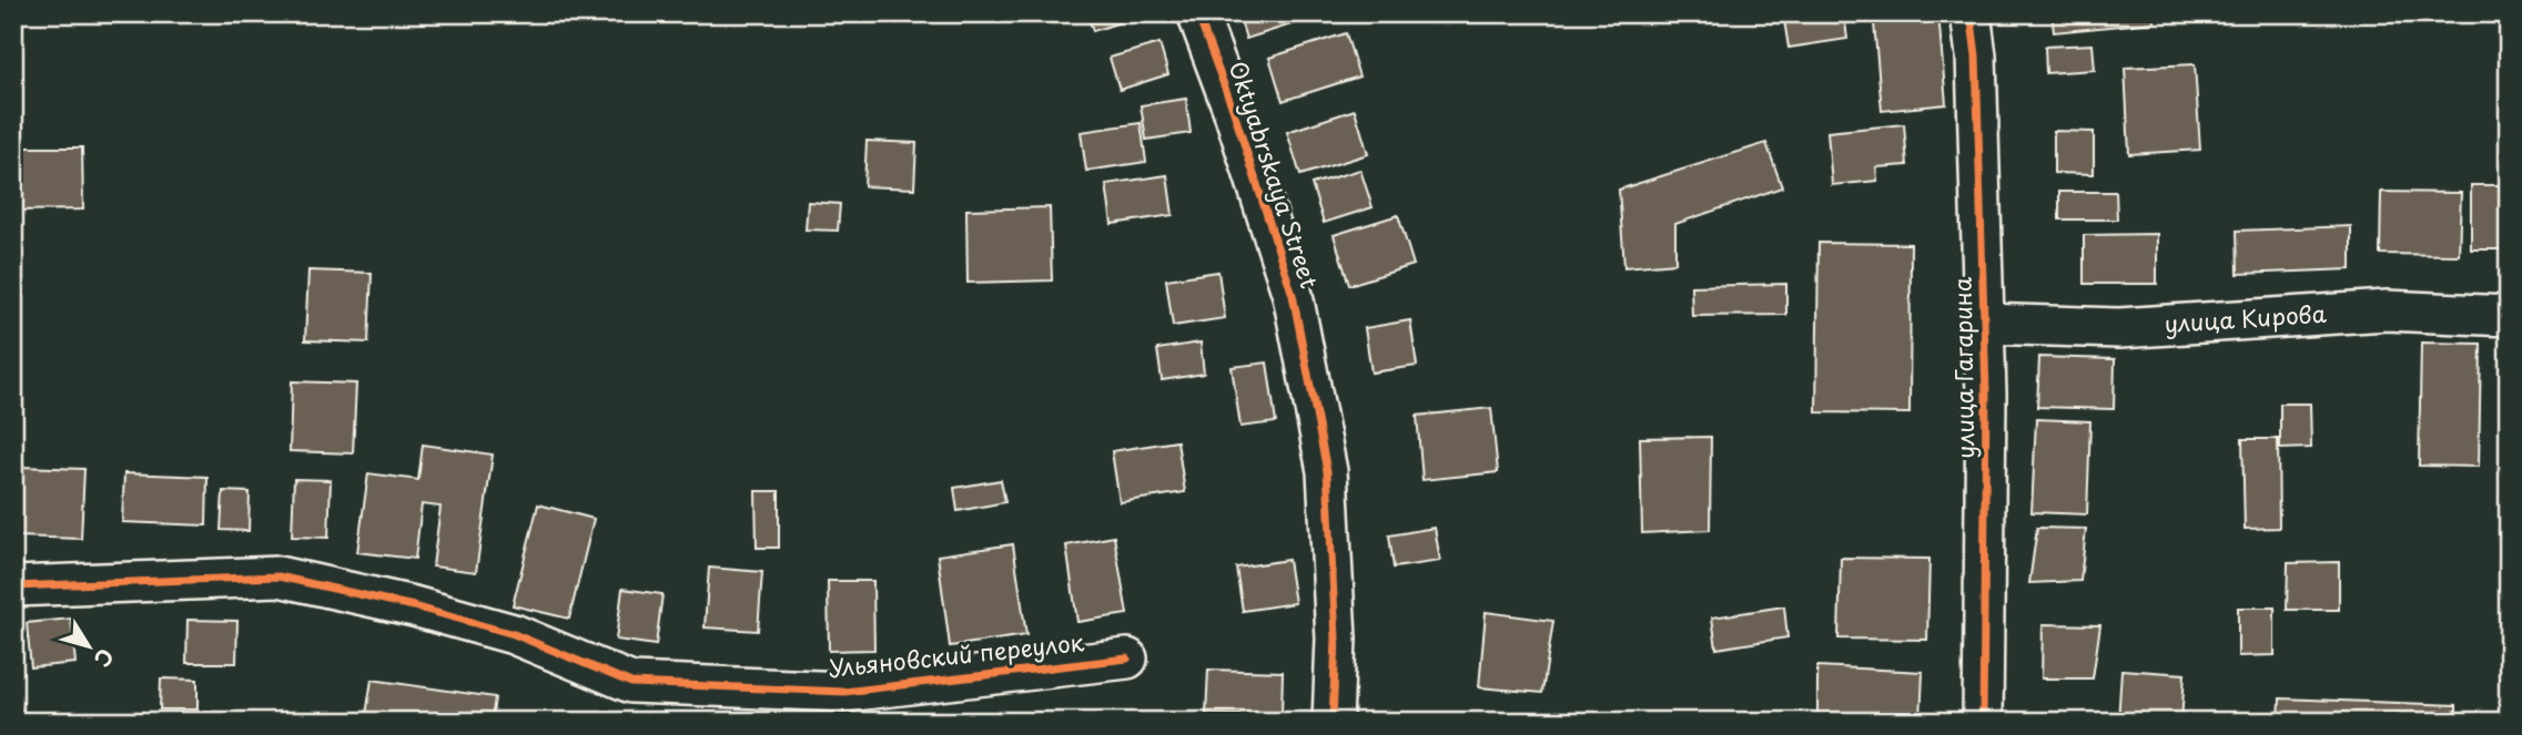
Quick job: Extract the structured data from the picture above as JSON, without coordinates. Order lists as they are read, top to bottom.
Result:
{
  "streets": {
    "street": [
      "Oktyabrskaya Street",
      "улица Кирова",
      "улица Гагарина",
      "Ульяновский переулок"
    ]
  },
  "crossings": [
    ["улица Кирова", "улица Гагарина"]
  ],
  "north": "bottom right"
}
